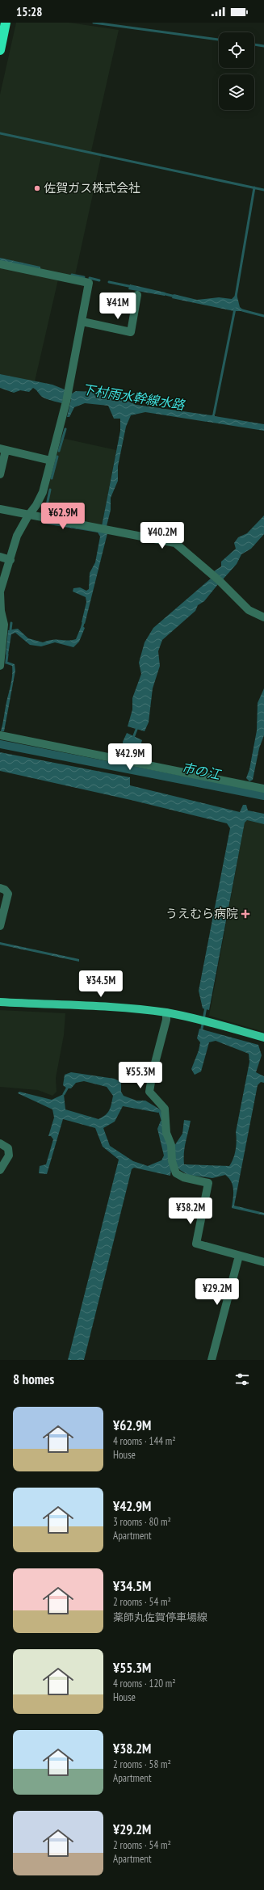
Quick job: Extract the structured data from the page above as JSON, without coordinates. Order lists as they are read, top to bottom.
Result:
{
  "water": ["下村雨水幹線水路", "市の江"],
  "places": {
    "other": ["佐賀ガス株式会社"],
    "health": ["うえむら病院"]
  },
  "page": {
    "status": "15:28",
    "price": [
      "¥41M",
      "¥62.9M",
      "¥40.2M",
      "¥42.9M",
      "¥34.5M",
      "¥55.3M",
      "¥38.2M",
      "¥29.2M"
    ],
    "heading": "8 homes",
    "list": [
      {
        "name": "¥62.9M",
        "note": "4 rooms · 144 m² · House"
      },
      {
        "name": "¥42.9M",
        "note": "3 rooms · 80 m² · Apartment"
      },
      {
        "name": "¥34.5M",
        "note": "2 rooms · 54 m² · 薬師丸佐賀停車場線"
      },
      {
        "name": "¥55.3M",
        "note": "4 rooms · 120 m² · House"
      },
      {
        "name": "¥38.2M",
        "note": "2 rooms · 58 m² · Apartment"
      },
      {
        "name": "¥29.2M",
        "note": "2 rooms · 54 m² · Apartment"
      }
    ]
  }
}
